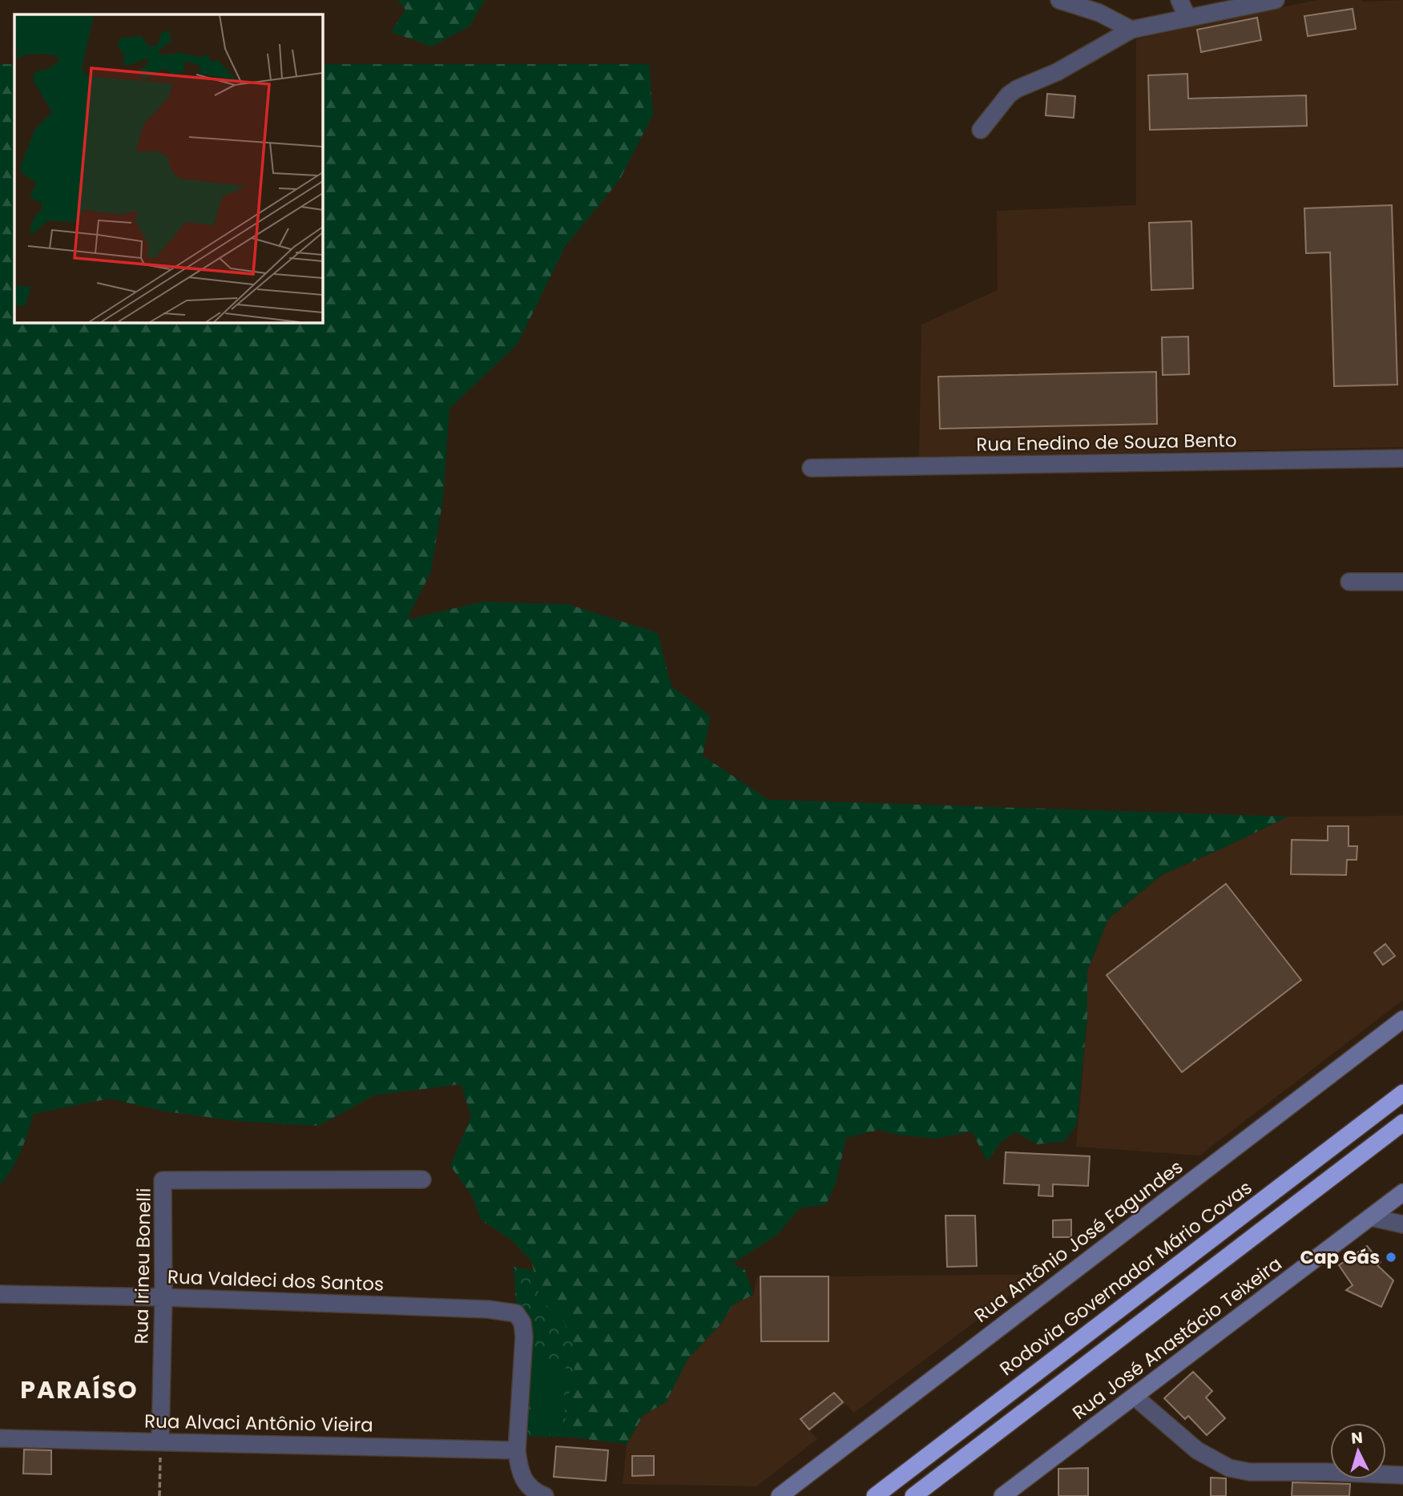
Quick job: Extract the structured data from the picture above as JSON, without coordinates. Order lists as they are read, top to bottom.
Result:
{
  "streets": {
    "highway": ["Rodovia Governador Mário Covas"],
    "main road": ["Rua Antônio José Fagundes", "Rua José Anastácio Teixeira"],
    "street": [
      "Rua Enedino de Souza Bento",
      "Rua Irineu Bonelli",
      "Rua Valdeci dos Santos",
      "Rua Alvaci Antônio Vieira"
    ]
  },
  "crossings": [
    ["Rua Irineu Bonelli", "Rua Valdeci dos Santos"],
    ["Rua Irineu Bonelli", "Rua Alvaci Antônio Vieira"],
    ["Rua Valdeci dos Santos", "Rua Alvaci Antônio Vieira"]
  ],
  "districts": ["PARAÍSO"],
  "places": ["Cap Gás"],
  "north": "top"
}
